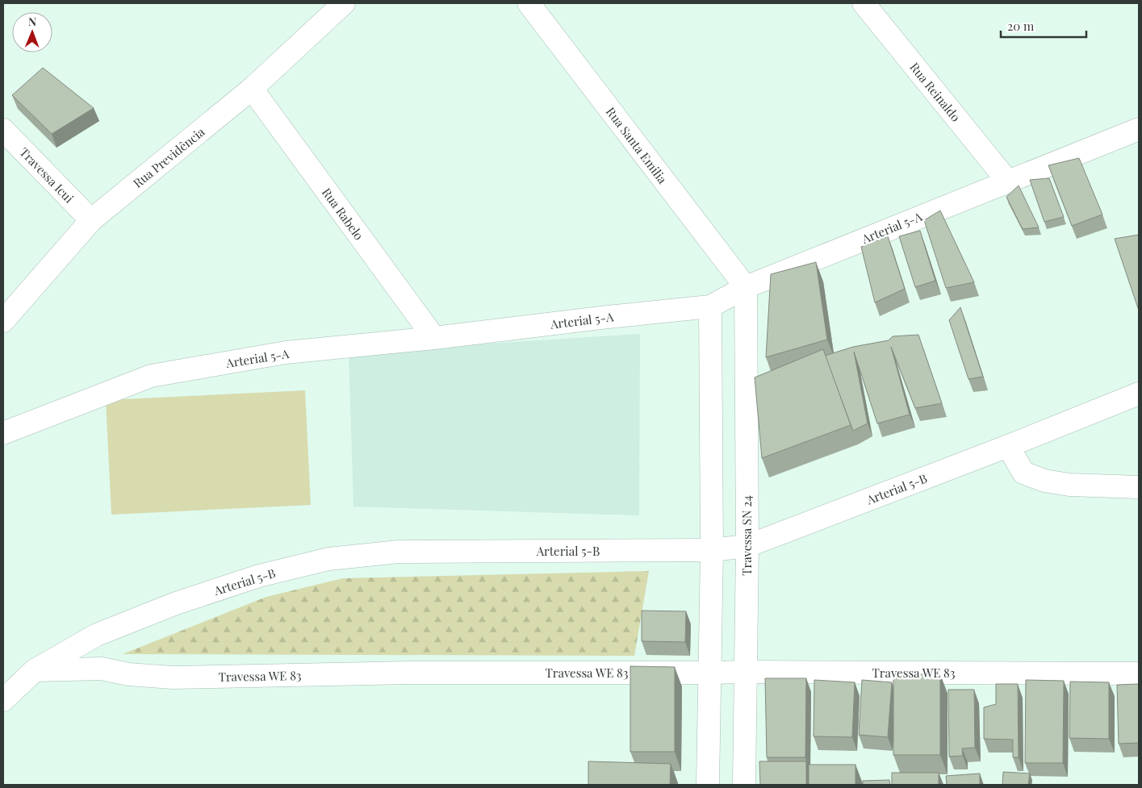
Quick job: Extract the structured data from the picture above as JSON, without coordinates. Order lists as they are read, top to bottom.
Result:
{
  "streets": {
    "street": [
      "Rua Reinaldo",
      "Rua Santa Emilia",
      "Rua Previdência",
      "Travessa Icui",
      "Rua Rabelo",
      "Arterial 5-A",
      "Arterial 5-B",
      "Travessa SN 24",
      "Travessa WE 83"
    ]
  },
  "crossings": [
    ["Rua Reinaldo", "Arterial 5-A"],
    ["Rua Santa Emilia", "Arterial 5-A"],
    ["Rua Santa Emilia", "Travessa SN 24"],
    ["Rua Previdência", "Travessa Icui"],
    ["Rua Previdência", "Rua Rabelo"],
    ["Rua Rabelo", "Arterial 5-A"],
    ["Arterial 5-A", "Travessa SN 24"],
    ["Arterial 5-B", "Travessa SN 24"],
    ["Arterial 5-B", "Travessa WE 83"],
    ["Travessa SN 24", "Travessa WE 83"]
  ],
  "scale_bar": "20 m",
  "north": "top"
}
